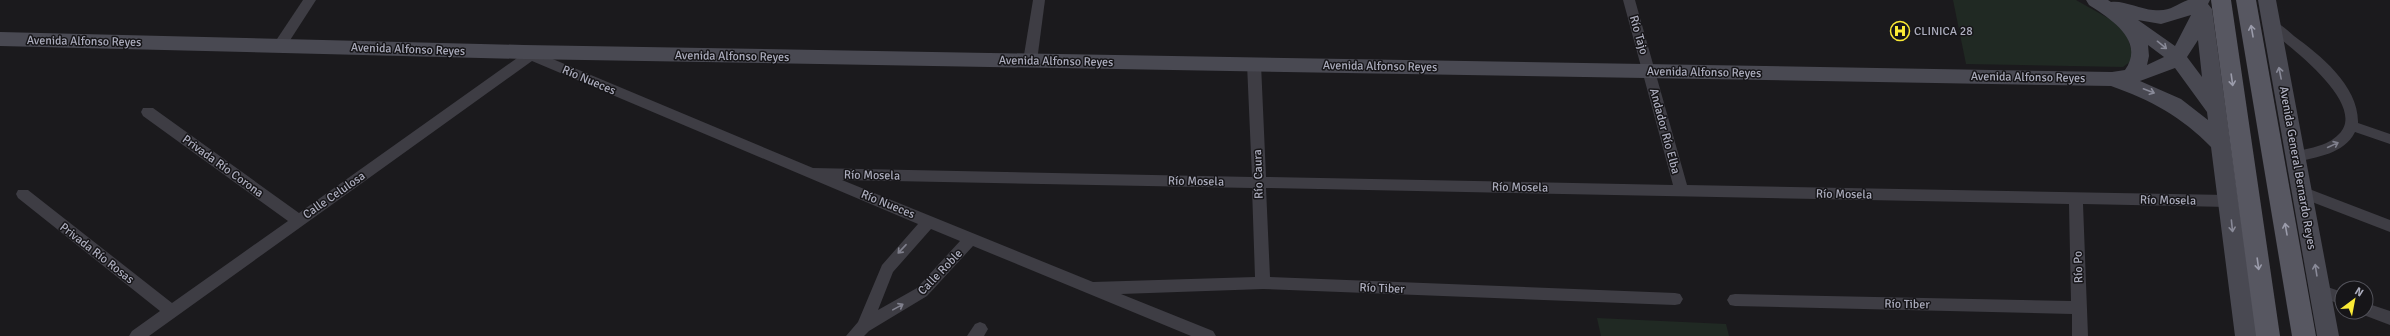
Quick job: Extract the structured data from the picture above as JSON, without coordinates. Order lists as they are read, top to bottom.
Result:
{
  "streets": {
    "main road": ["Avenida General Bernardo Reyes"],
    "street": [
      "Río Tajo",
      "Avenida Alfonso Reyes",
      "Río Nueces",
      "Andador Río Elba",
      "Privada Río Corona",
      "Río Caura",
      "Río Mosela",
      "Calle Celulosa",
      "Privada Río Rosas",
      "Río Po",
      "Calle Roble",
      "Río Tiber"
    ]
  },
  "crossings": [
    ["Río Tajo", "Avenida Alfonso Reyes"],
    ["Río Tajo", "Andador Río Elba"],
    ["Avenida Alfonso Reyes", "Río Nueces"],
    ["Avenida Alfonso Reyes", "Andador Río Elba"],
    ["Avenida Alfonso Reyes", "Río Caura"],
    ["Avenida Alfonso Reyes", "Calle Celulosa"],
    ["Río Nueces", "Río Mosela"],
    ["Río Nueces", "Calle Celulosa"],
    ["Río Nueces", "Calle Roble"],
    ["Río Nueces", "Río Tiber"],
    ["Andador Río Elba", "Río Mosela"],
    ["Privada Río Corona", "Calle Celulosa"],
    ["Río Caura", "Río Mosela"],
    ["Río Caura", "Río Tiber"],
    ["Río Mosela", "Río Po"],
    ["Calle Celulosa", "Privada Río Rosas"],
    ["Río Po", "Río Tiber"]
  ],
  "places": {
    "hospital": ["CLINICA 28"]
  },
  "north": "top right"
}
